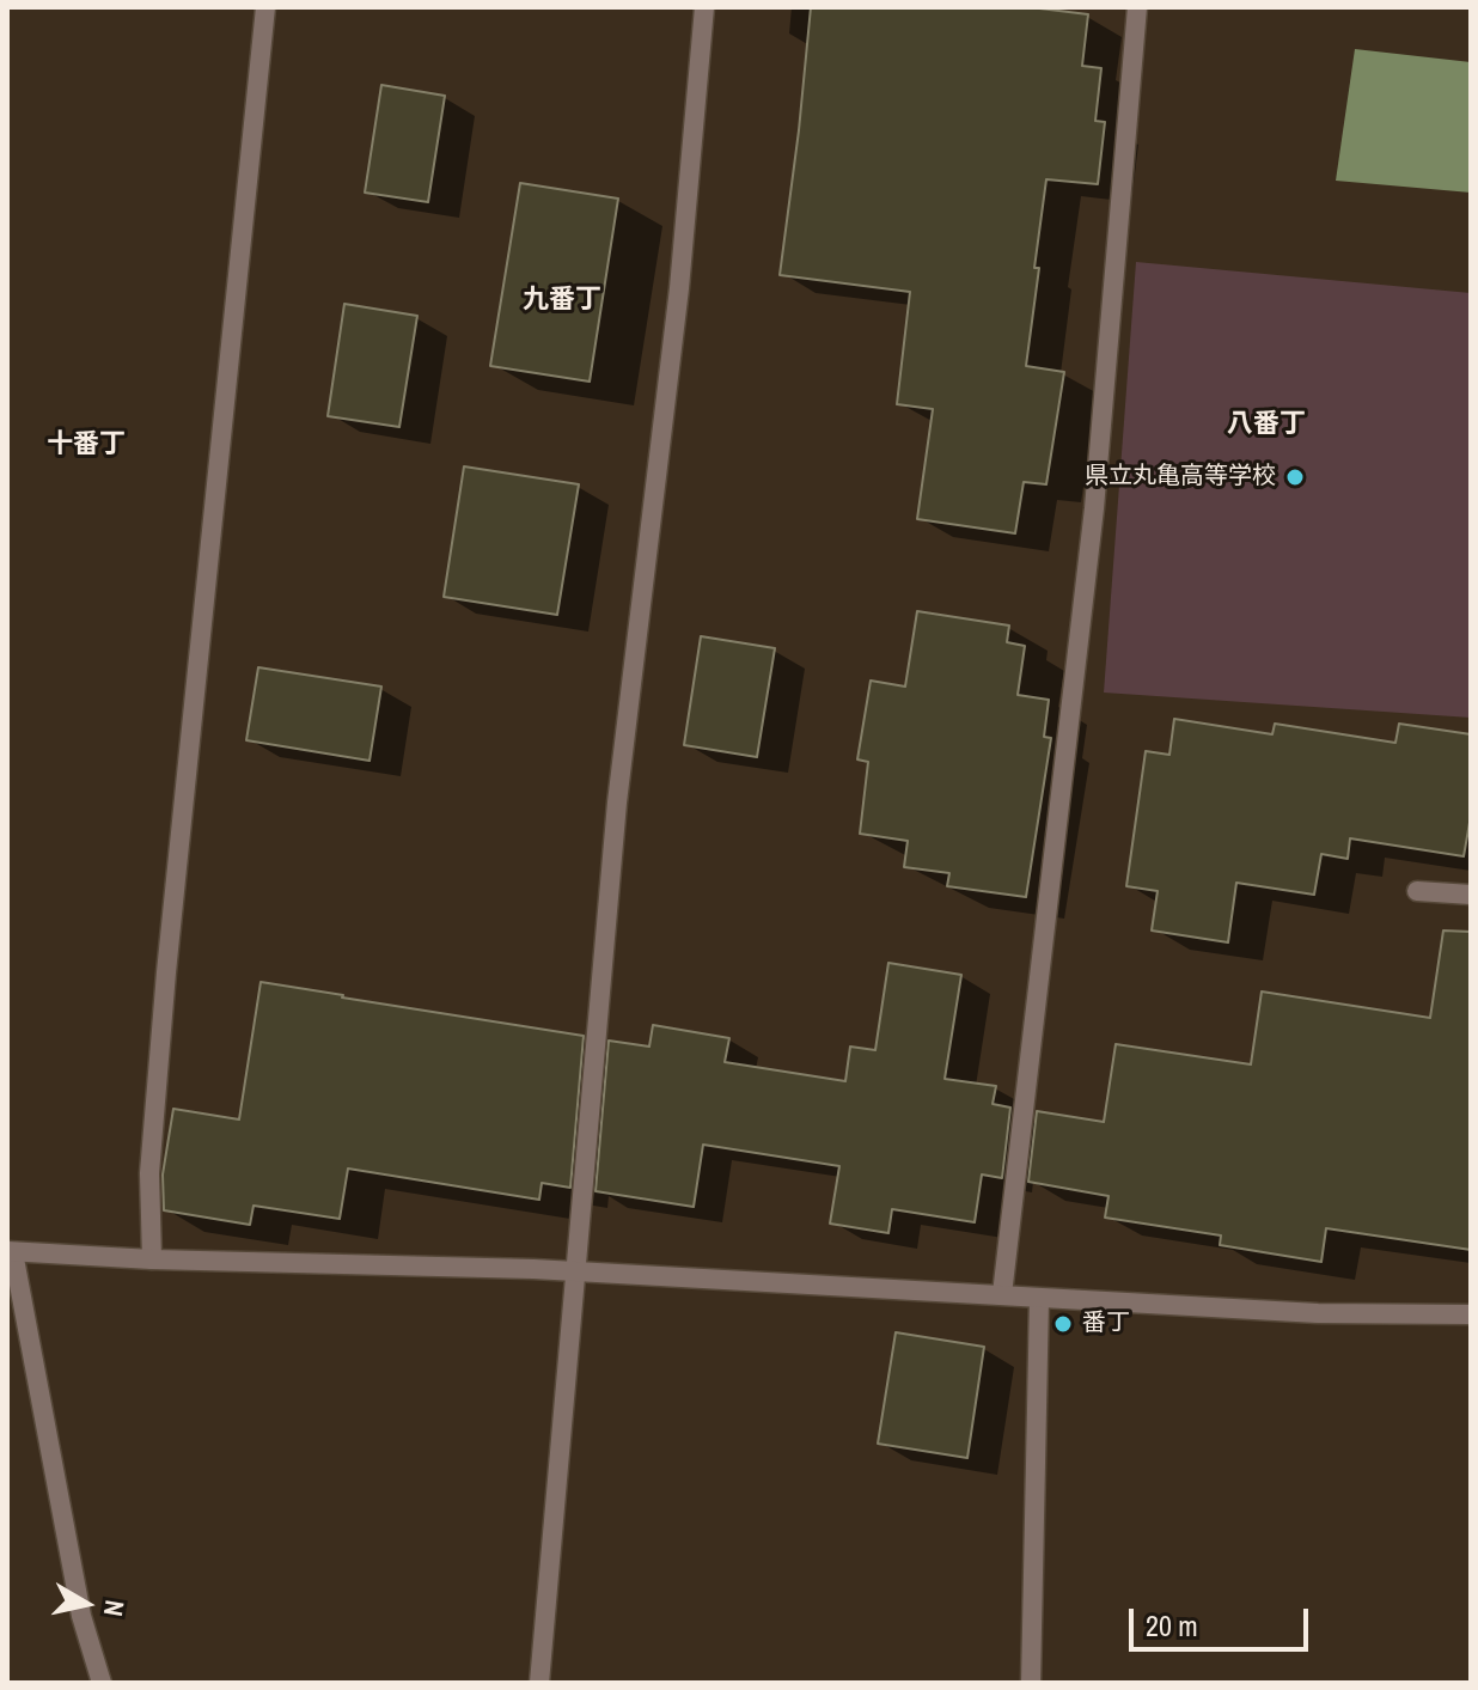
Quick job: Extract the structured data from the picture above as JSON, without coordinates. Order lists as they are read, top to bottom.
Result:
{
  "districts": ["九番丁", "八番丁", "十番丁"],
  "places": ["県立丸亀高等学校", "番丁"],
  "scale_bar": "20 m",
  "north": "right"
}
